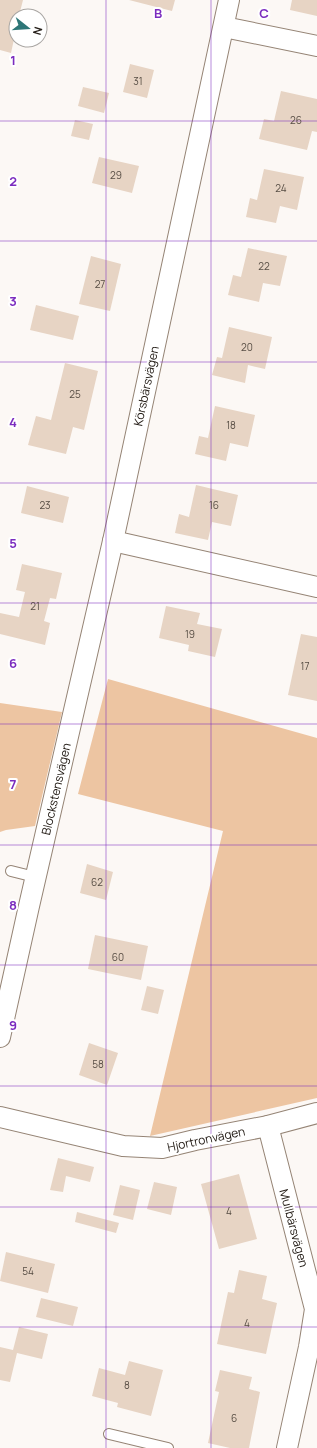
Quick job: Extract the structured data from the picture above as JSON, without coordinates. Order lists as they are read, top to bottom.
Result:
{
  "streets": {
    "street": [
      "Körsbärsvägen",
      "Blockstensvägen",
      "Hjortronvägen",
      "Mullbärsvägen"
    ]
  },
  "crossings": [
    ["Körsbärsvägen", "Blockstensvägen"],
    ["Hjortronvägen", "Mullbärsvägen"]
  ],
  "house_numbers": [
    "31",
    "26",
    "29",
    "24",
    "22",
    "27",
    "20",
    "25",
    "18",
    "23",
    "16",
    "21",
    "19",
    "17",
    "62",
    "60",
    "58",
    "4",
    "54",
    "4",
    "8",
    "6"
  ],
  "north": "right",
  "grid": {
    "columns": ["B", "C"],
    "rows": [
      "1",
      "2",
      "3",
      "4",
      "5",
      "6",
      "7",
      "8",
      "9"
    ]
  }
}
